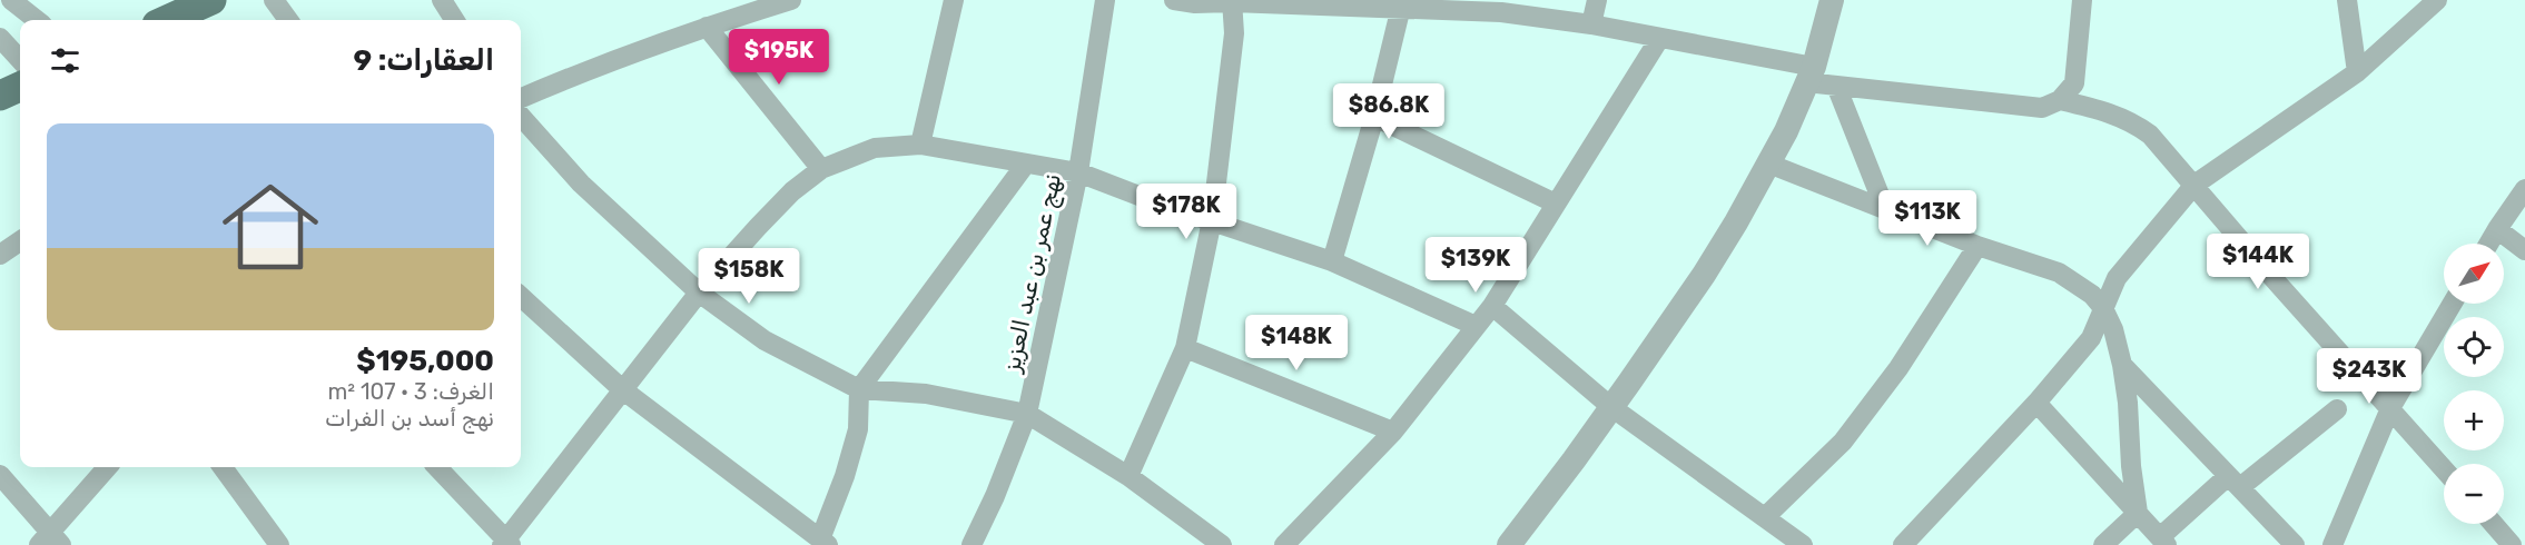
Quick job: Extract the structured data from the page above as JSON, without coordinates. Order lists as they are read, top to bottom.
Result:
{
  "streets": {
    "street": ["نهج عمر بن عبد العزيز"]
  },
  "north": "top right",
  "page": {
    "heading": "العقارات: 9",
    "price": [
      "$195K",
      "$86.8K",
      "$178K",
      "$113K",
      "$144K",
      "$139K",
      "$158K",
      "$148K",
      "$243K"
    ],
    "list": [
      {
        "name": "$195,000",
        "note": "الغرف: 3 · 107 m² · نهج أسد بن الفرات"
      }
    ],
    "map_buttons": ["+", "−"]
  }
}
